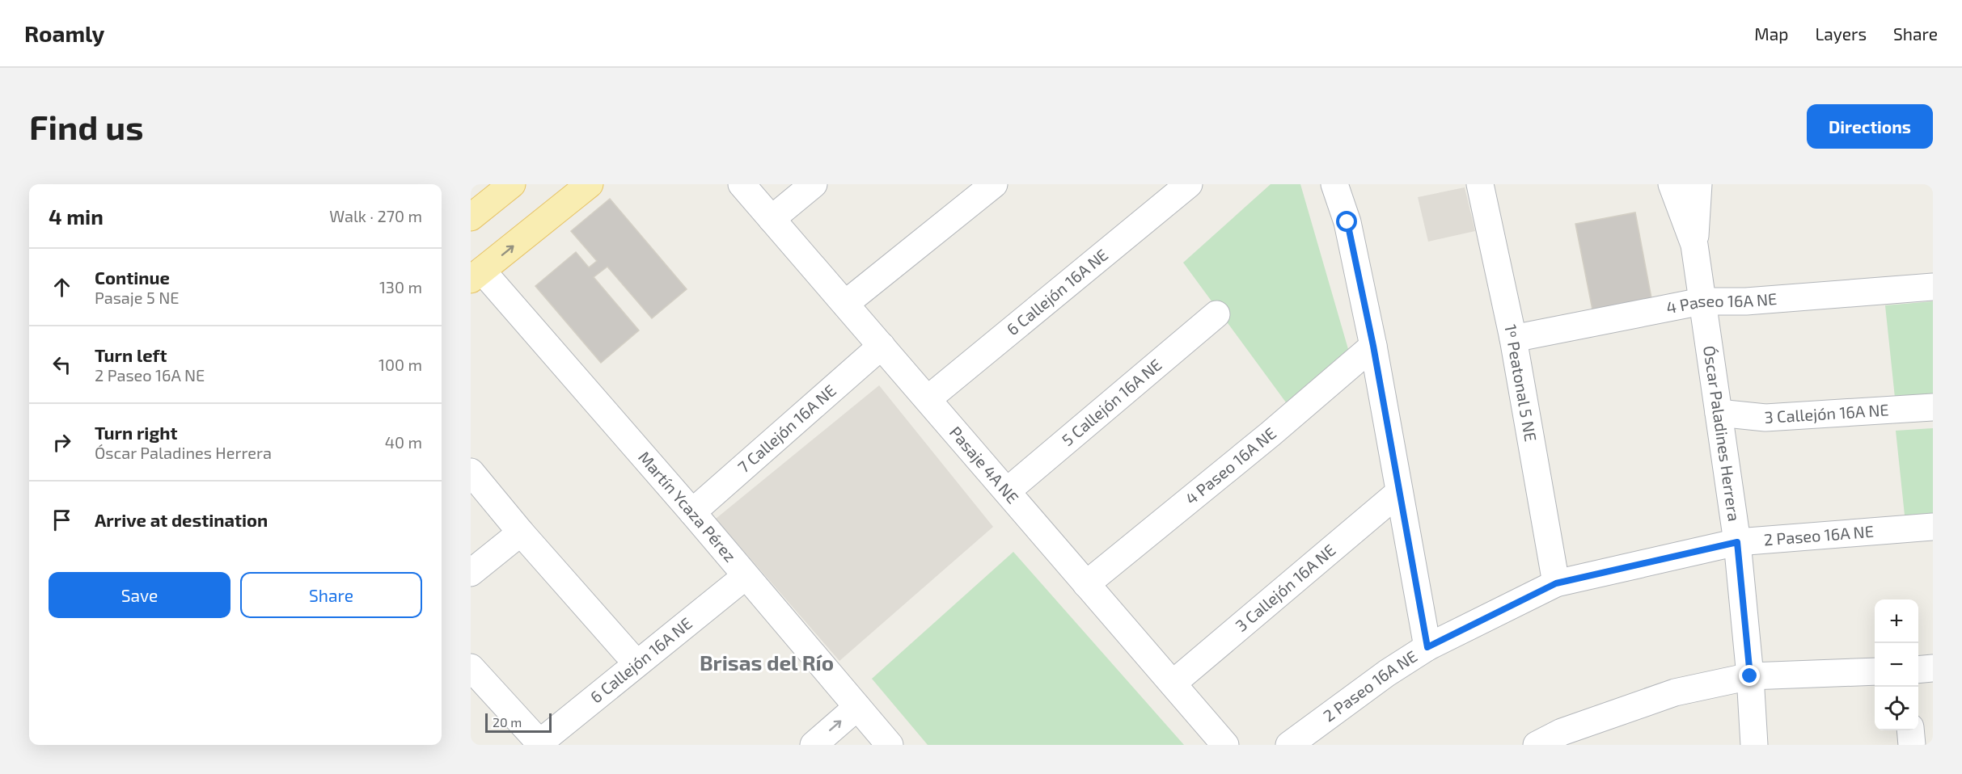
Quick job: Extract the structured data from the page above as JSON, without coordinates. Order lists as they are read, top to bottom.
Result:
{
  "streets": {
    "street": [
      "6 Callejón 16A NE",
      "4 Paseo 16A NE",
      "1º Peatonal 5 NE",
      "5 Callejón 16A NE",
      "3 Callejón 16A NE",
      "7 Callejón 16A NE",
      "Óscar Paladines Herrera",
      "Pasaje 4A NE",
      "Martín Ycaza Pérez",
      "2 Paseo 16A NE"
    ]
  },
  "crossings": [
    ["6 Callejón 16A NE", "Pasaje 4A NE"],
    ["6 Callejón 16A NE", "Martín Ycaza Pérez"],
    ["4 Paseo 16A NE", "1º Peatonal 5 NE"],
    ["4 Paseo 16A NE", "Óscar Paladines Herrera"],
    ["4 Paseo 16A NE", "Pasaje 4A NE"],
    ["1º Peatonal 5 NE", "2 Paseo 16A NE"],
    ["5 Callejón 16A NE", "Pasaje 4A NE"],
    ["3 Callejón 16A NE", "Óscar Paladines Herrera"],
    ["3 Callejón 16A NE", "Pasaje 4A NE"],
    ["7 Callejón 16A NE", "Pasaje 4A NE"],
    ["7 Callejón 16A NE", "Martín Ycaza Pérez"],
    ["Óscar Paladines Herrera", "2 Paseo 16A NE"]
  ],
  "districts": ["Brisas del Río"],
  "scale_bar": "20 m",
  "page": {
    "header": "Roamly",
    "nav": ["Map", "Layers", "Share"],
    "buttons": [
      "Directions",
      ["Save", "Share"]
    ],
    "title": "Find us",
    "heading": ["4 min", "Walk · 270 m"],
    "list": [
      ["Continue", "Pasaje 5 NE", "130 m"],
      ["Turn left", "2 Paseo 16A NE", "100 m"],
      ["Turn right", "Óscar Paladines Herrera", "40 m"],
      "Arrive at destination"
    ],
    "map_buttons": ["+", "−"],
    "scale": "20 m"
  }
}
